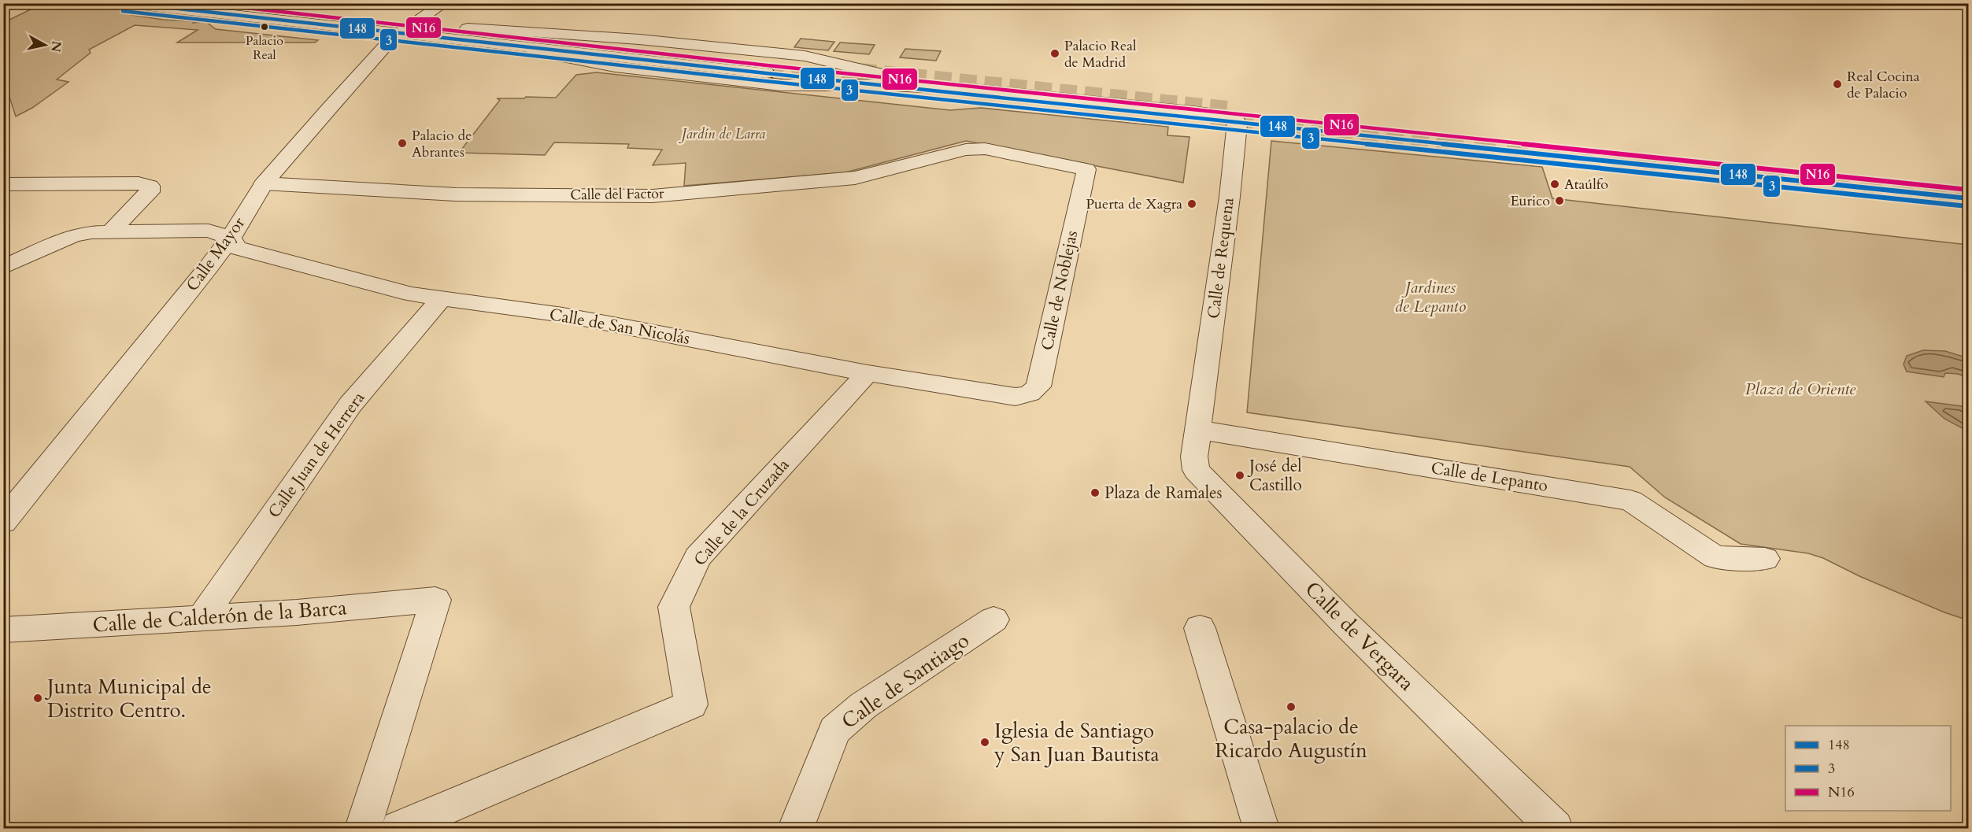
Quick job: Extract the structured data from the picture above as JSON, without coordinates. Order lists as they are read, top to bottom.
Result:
{
  "streets": {
    "street": [
      "Calle del Factor",
      "Calle Mayor",
      "Calle de Requena",
      "Calle de Noblejas",
      "Calle de San Nicolás",
      "Calle Juan de Herrera",
      "Calle de Lepanto",
      "Calle de la Cruzada",
      "Calle de Calderón de la Barca",
      "Calle de Vergara",
      "Calle de Santiago"
    ]
  },
  "crossings": [
    ["Calle del Factor", "Calle Mayor"],
    ["Calle del Factor", "Calle de Noblejas"],
    ["Calle Mayor", "Calle de San Nicolás"],
    ["Calle de Requena", "Calle de Lepanto"],
    ["Calle de Requena", "Calle de Vergara"],
    ["Calle de Noblejas", "Calle de San Nicolás"],
    ["Calle de San Nicolás", "Calle Juan de Herrera"],
    ["Calle de San Nicolás", "Calle de la Cruzada"],
    ["Calle Juan de Herrera", "Calle de Calderón de la Barca"],
    ["Calle de Lepanto", "Calle de Vergara"]
  ],
  "parks": ["Jardín de Larra", "Jardines de Lepanto", "Plaza de Oriente"],
  "places": [
    "Palacio Real",
    "Palacio Real de Madrid",
    "Real Cocina de Palacio",
    "Palacio de Abrantes",
    "Ataúlfo",
    "Eurico",
    "Puerta de Xagra",
    "José del Castillo",
    "Plaza de Ramales",
    "Junta Municipal de Distrito Centro.",
    "Casa-palacio de Ricardo Augustín",
    "Iglesia de Santiago y San Juan Bautista"
  ],
  "lines": ["transit line 148", "transit line N16", "transit line 3"],
  "legend": ["148", "3", "N16"],
  "north": "right"
}
